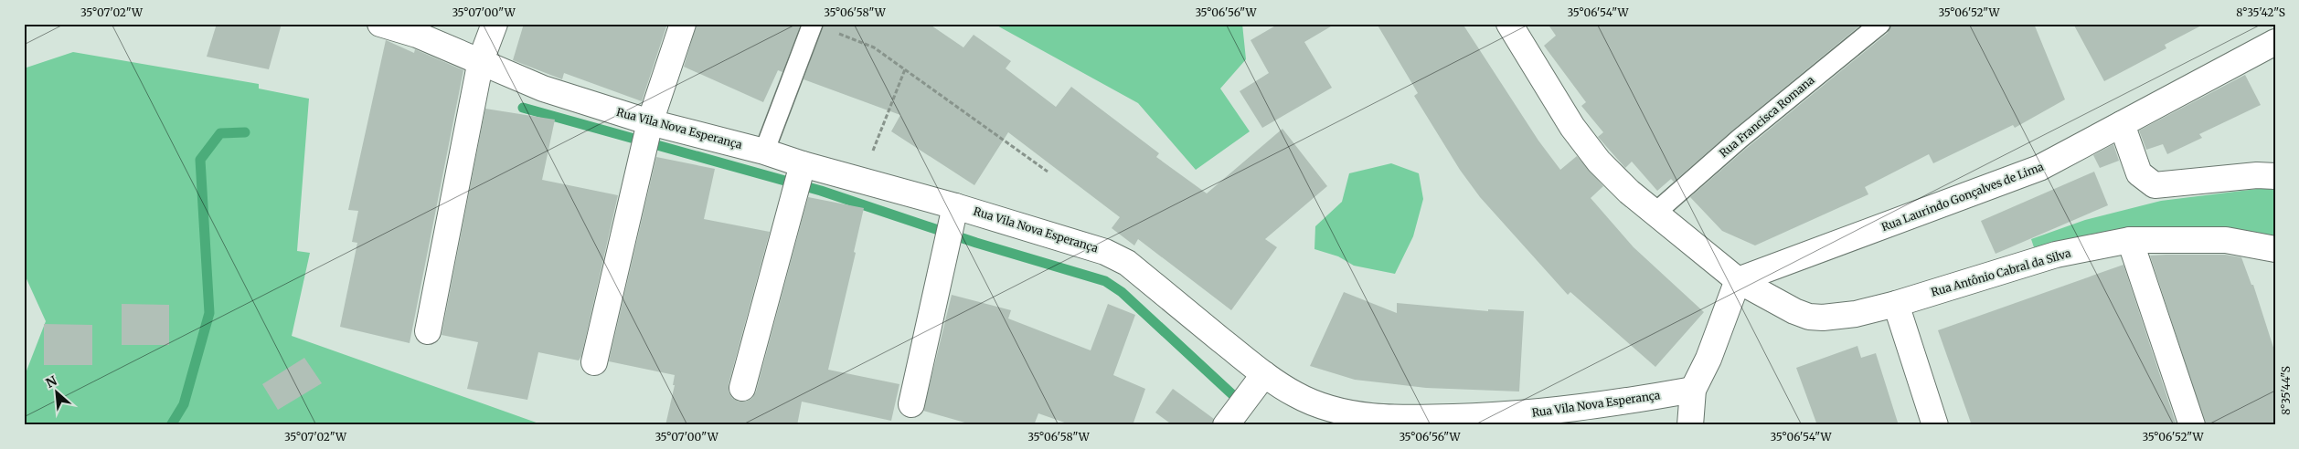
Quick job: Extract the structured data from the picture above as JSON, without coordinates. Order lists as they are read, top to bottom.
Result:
{
  "streets": {
    "street": ["Rua Vila Nova Esperança", "Rua Laurindo Gonçalves de Lima", "Rua Antônio Cabral da Silva"],
    "lane": ["Rua Francisca Romana"]
  },
  "crossings": [
    ["Rua Francisca Romana", "Rua Antônio Cabral da Silva"],
    ["Rua Laurindo Gonçalves de Lima", "Rua Antônio Cabral da Silva"]
  ],
  "north": "top left",
  "coordinates": [
    "35°07'02\"W",
    "35°07'00\"W",
    "35°06'58\"W",
    "35°06'56\"W",
    "35°06'54\"W",
    "35°06'52\"W",
    "8°35'42\"S",
    "8°35'44\"S"
  ]
}
